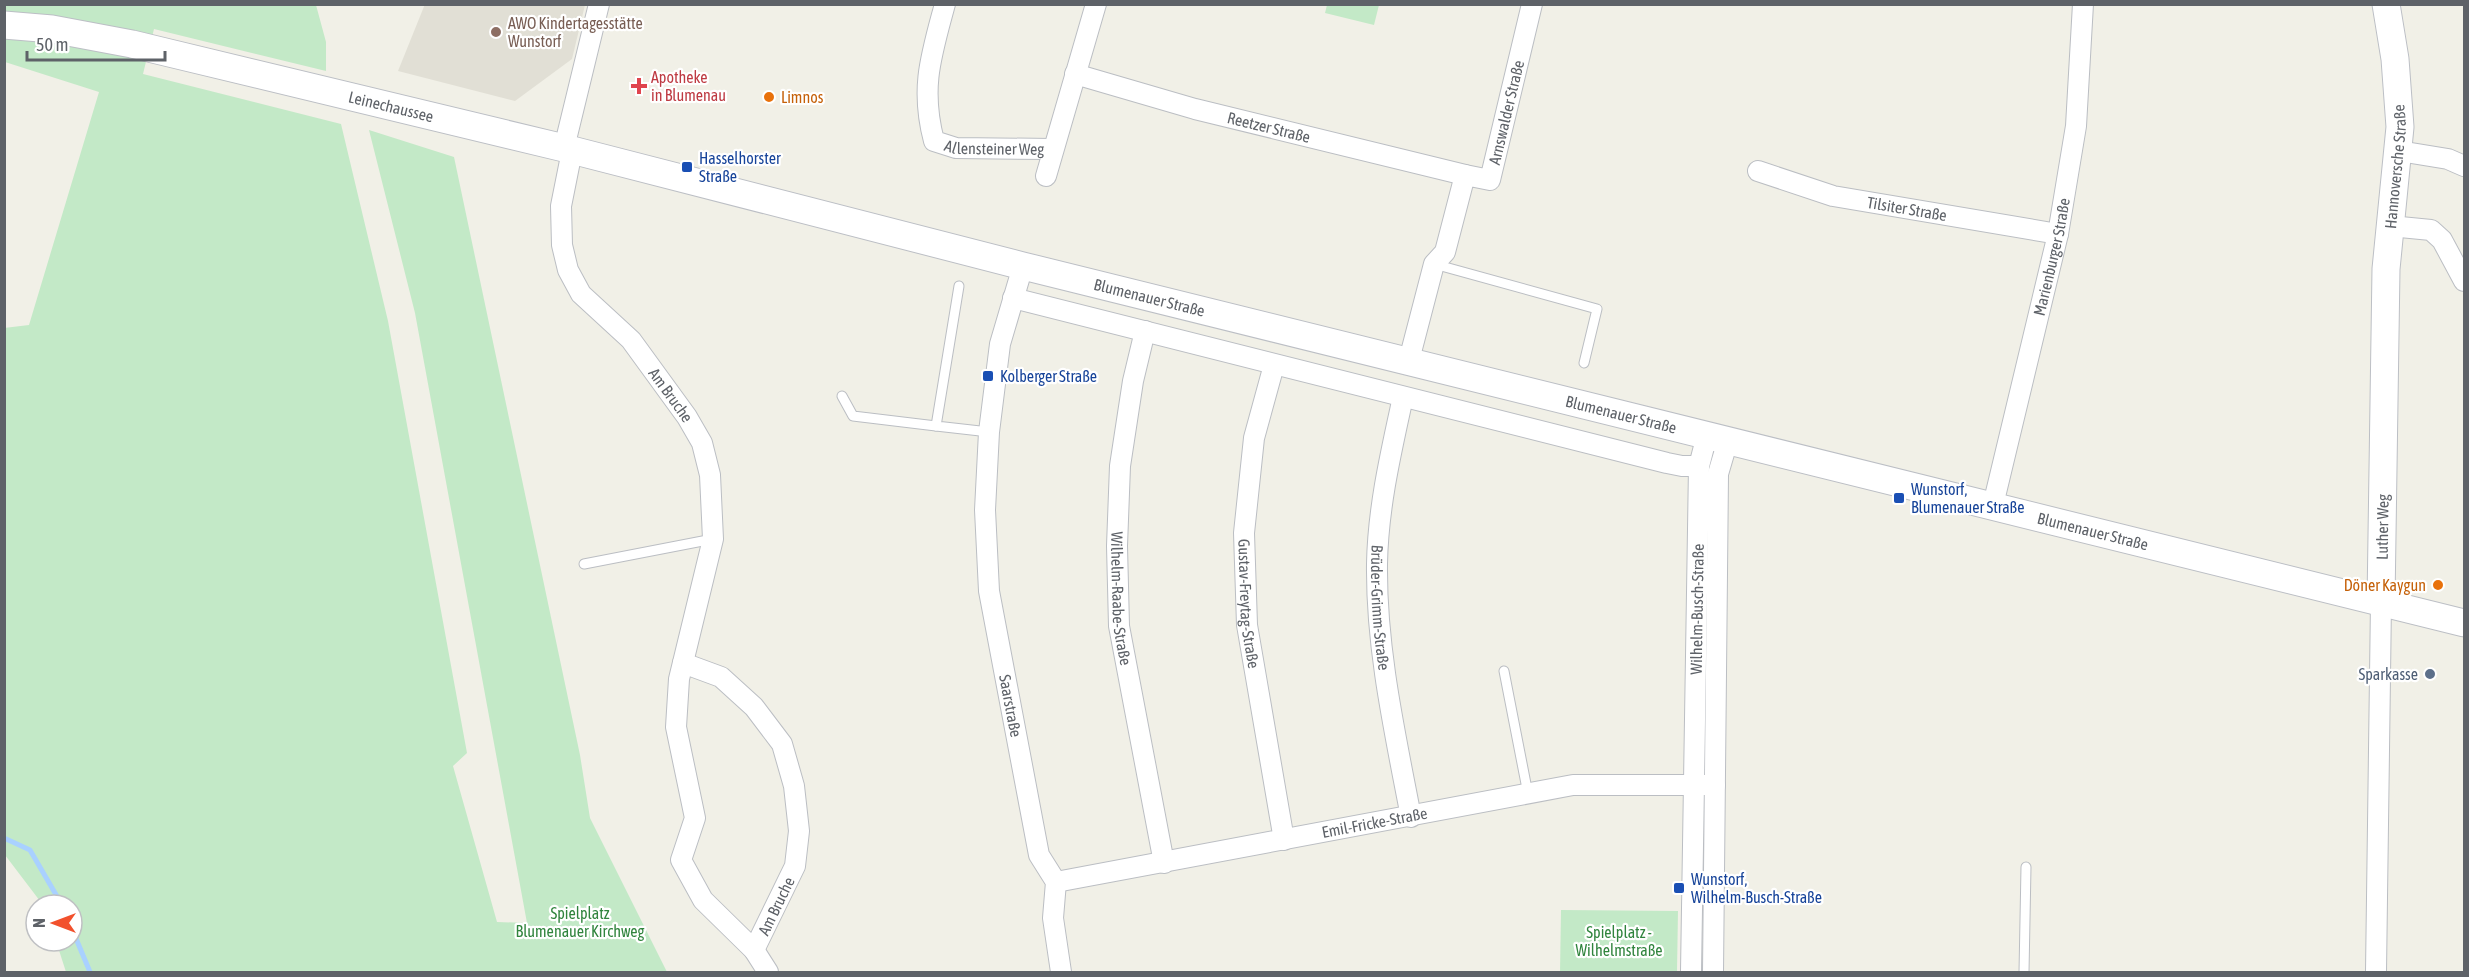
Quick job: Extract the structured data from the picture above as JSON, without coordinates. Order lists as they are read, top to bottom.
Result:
{
  "streets": {
    "street": [
      "Leinechaussee",
      "Arnswalder Straße",
      "Reetzer Straße",
      "Allensteiner Weg",
      "Hannoversche Straße",
      "Tilsiter Straße",
      "Marienburger Straße",
      "Blumenauer Straße",
      "Am Bruche",
      "Luther Weg",
      "Wilhelm-Raabe-Straße",
      "Gustav-Freytag-Straße",
      "Brüder-Grimm-Straße",
      "Wilhelm-Busch-Straße",
      "Saarstraße",
      "Emil-Fricke-Straße"
    ]
  },
  "crossings": [
    ["Leinechaussee", "Blumenauer Straße"],
    ["Leinechaussee", "Am Bruche"],
    ["Arnswalder Straße", "Reetzer Straße"],
    ["Hannoversche Straße", "Luther Weg"],
    ["Tilsiter Straße", "Marienburger Straße"],
    ["Marienburger Straße", "Blumenauer Straße"],
    ["Blumenauer Straße", "Luther Weg"],
    ["Blumenauer Straße", "Wilhelm-Raabe-Straße"],
    ["Blumenauer Straße", "Gustav-Freytag-Straße"],
    ["Blumenauer Straße", "Brüder-Grimm-Straße"],
    ["Blumenauer Straße", "Wilhelm-Busch-Straße"],
    ["Blumenauer Straße", "Saarstraße"],
    ["Wilhelm-Raabe-Straße", "Emil-Fricke-Straße"],
    ["Gustav-Freytag-Straße", "Emil-Fricke-Straße"],
    ["Brüder-Grimm-Straße", "Emil-Fricke-Straße"],
    ["Wilhelm-Busch-Straße", "Emil-Fricke-Straße"],
    ["Saarstraße", "Emil-Fricke-Straße"]
  ],
  "parks": ["Spielplatz Blumenauer Kirchweg", "Spielplatz - Wilhelmstraße"],
  "places": {
    "other": [
      "AWO Kindertagesstätte Wunstorf",
      "Limnos",
      "Döner Kaygun",
      "Sparkasse"
    ],
    "health": ["Apotheke in Blumenau"],
    "transit": [
      "Hasselhorster Straße",
      "Kolberger Straße",
      "Wunstorf, Blumenauer Straße",
      "Wunstorf, Wilhelm-Busch-Straße"
    ]
  },
  "scale_bar": "50 m",
  "north": "left"
}
